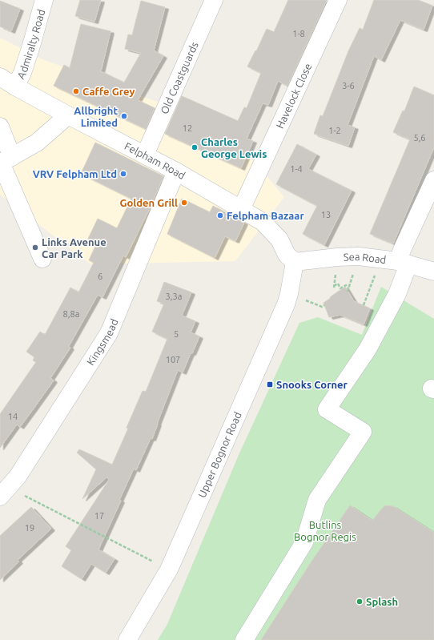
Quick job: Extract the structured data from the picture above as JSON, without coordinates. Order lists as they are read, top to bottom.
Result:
{
  "streets": {
    "street": [
      "Admiralty Road",
      "Old Coastguards",
      "Havelock Close",
      "Felpham Road",
      "Sea Road",
      "Kingsmead",
      "Upper Bognor Road"
    ]
  },
  "crossings": [
    ["Admiralty Road", "Felpham Road"],
    ["Old Coastguards", "Felpham Road"],
    ["Havelock Close", "Felpham Road"],
    ["Felpham Road", "Sea Road"],
    ["Felpham Road", "Kingsmead"],
    ["Felpham Road", "Upper Bognor Road"],
    ["Sea Road", "Upper Bognor Road"]
  ],
  "parks": ["Butlins Bognor Regis"],
  "places": {
    "other": [
      "Caffe Grey",
      "Allbright Limited",
      "Charles George Lewis",
      "VRV Felpham Ltd",
      "Golden Grill",
      "Felpham Bazaar",
      "Links Avenue Car Park",
      "Splash"
    ],
    "transit": ["Snooks Corner"]
  },
  "house_numbers": [
    "1-8",
    "3-6",
    "12",
    "1-2",
    "5,6",
    "1-4",
    "13",
    "6",
    "3,3a",
    "8,8a",
    "5",
    "107",
    "14",
    "17",
    "19"
  ]
}
